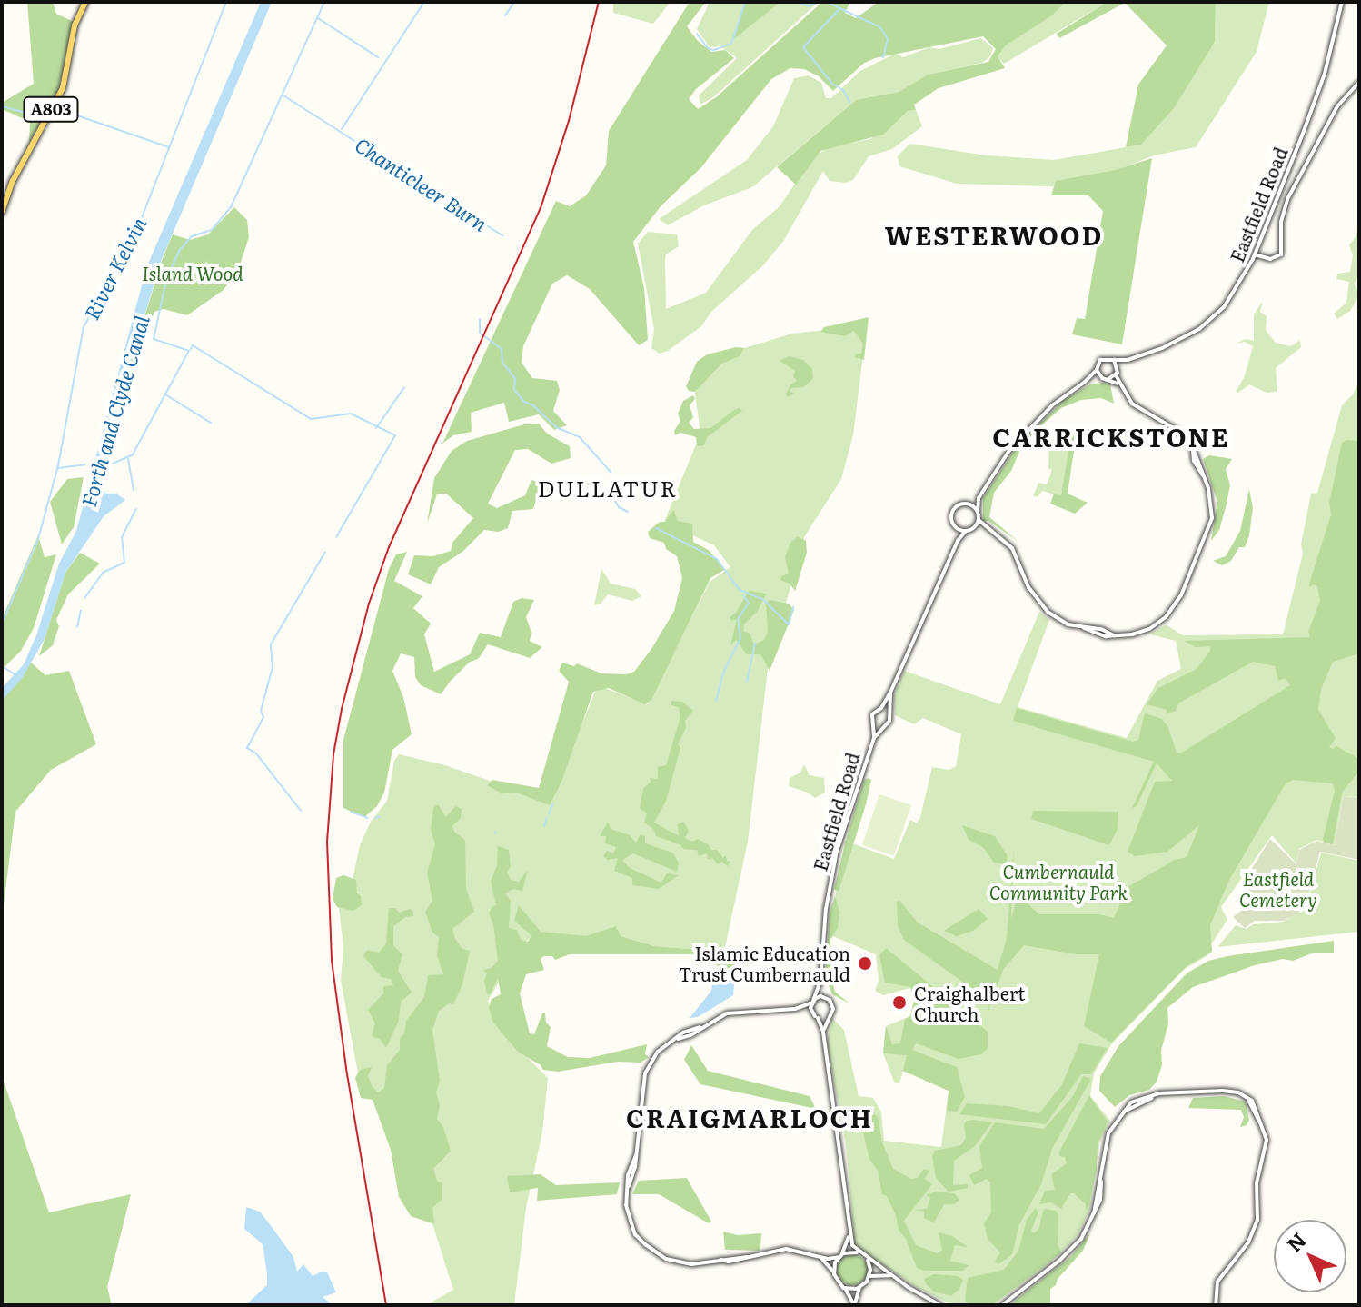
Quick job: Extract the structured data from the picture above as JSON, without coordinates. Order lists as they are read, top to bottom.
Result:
{
  "streets": {
    "main road": ["A803"],
    "street": ["Eastfield Road"]
  },
  "districts": [
    "WESTERWOOD",
    "CARRICKSTONE",
    "DULLATUR",
    "CRAIGMARLOCH"
  ],
  "water": ["Chanticleer Burn", "River Kelvin", "Forth and Clyde Canal"],
  "parks": ["Island Wood", "Cumbernauld Community Park", "Eastfield Cemetery"],
  "places": ["Islamic Education Trust Cumbernauld", "Craighalbert Church"],
  "north": "top left"
}
